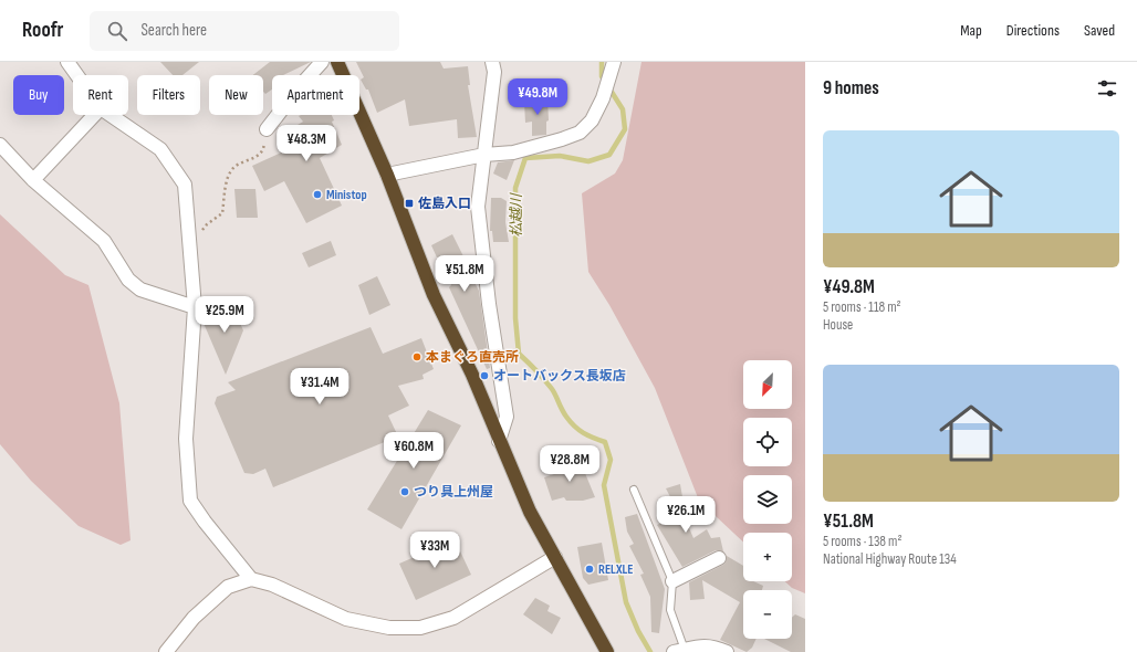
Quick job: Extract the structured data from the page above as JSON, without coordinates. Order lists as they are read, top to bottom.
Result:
{
  "water": ["松越川"],
  "places": {
    "other": [
      "Ministop",
      "本まぐろ直売所",
      "オートバックス長坂店",
      "つり具上州屋",
      "RELXLE"
    ],
    "transit": ["佐島入口"]
  },
  "north": "bottom left",
  "page": {
    "header": "Roofr",
    "search": "Search here",
    "nav": ["Map", "Directions", "Saved"],
    "heading": "9 homes",
    "chip": [
      "Buy",
      "Rent",
      "Filters",
      "New",
      "Apartment"
    ],
    "price": [
      "¥49.8M",
      "¥48.3M",
      "¥51.8M",
      "¥25.9M",
      "¥31.4M",
      "¥60.8M",
      "¥28.8M",
      "¥26.1M",
      "¥33M"
    ],
    "list": [
      {
        "name": "¥49.8M",
        "note": "5 rooms · 118 m² · House"
      },
      {
        "name": "¥51.8M",
        "note": "5 rooms · 138 m² · National Highway Route 134"
      }
    ],
    "map_buttons": ["+", "−"]
  }
}
